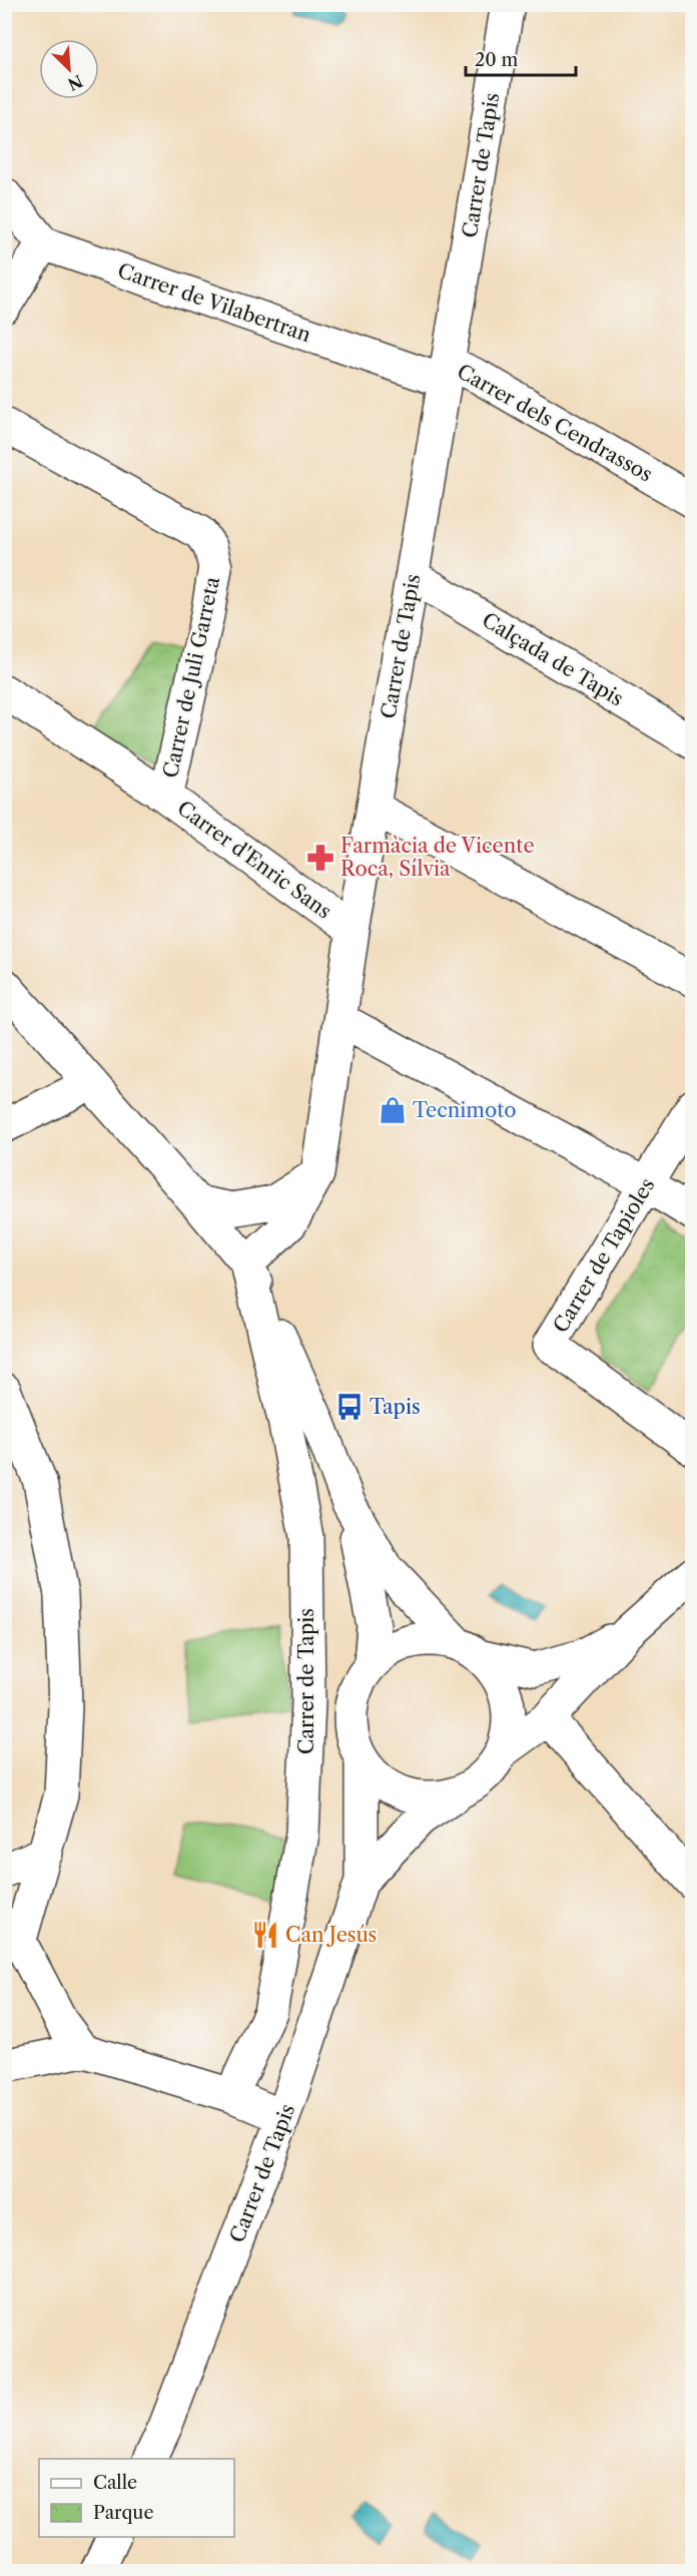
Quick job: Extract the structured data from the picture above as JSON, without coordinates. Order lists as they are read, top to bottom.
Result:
{
  "streets": {
    "street": [
      "Carrer de Tapis",
      "Carrer de Vilabertran",
      "Carrer dels Cendrassos",
      "Calçada de Tapis",
      "Carrer de Juli Garreta",
      "Carrer d'Enric Sans",
      "Carrer de Tapioles"
    ]
  },
  "crossings": [
    ["Carrer de Tapis", "Carrer de Vilabertran"],
    ["Carrer de Tapis", "Carrer dels Cendrassos"],
    ["Carrer de Tapis", "Calçada de Tapis"],
    ["Carrer de Tapis", "Carrer d'Enric Sans"],
    ["Carrer de Vilabertran", "Carrer dels Cendrassos"],
    ["Carrer de Juli Garreta", "Carrer d'Enric Sans"]
  ],
  "places": {
    "pharmacy": ["Farmàcia de Vicente Roca, Sílvia"],
    "shop": ["Tecnimoto"],
    "bus stop": ["Tapis"],
    "restaurant": ["Can Jesús"]
  },
  "legend": ["Calle", "Parque"],
  "scale_bar": "20 m",
  "north": "bottom right"
}
